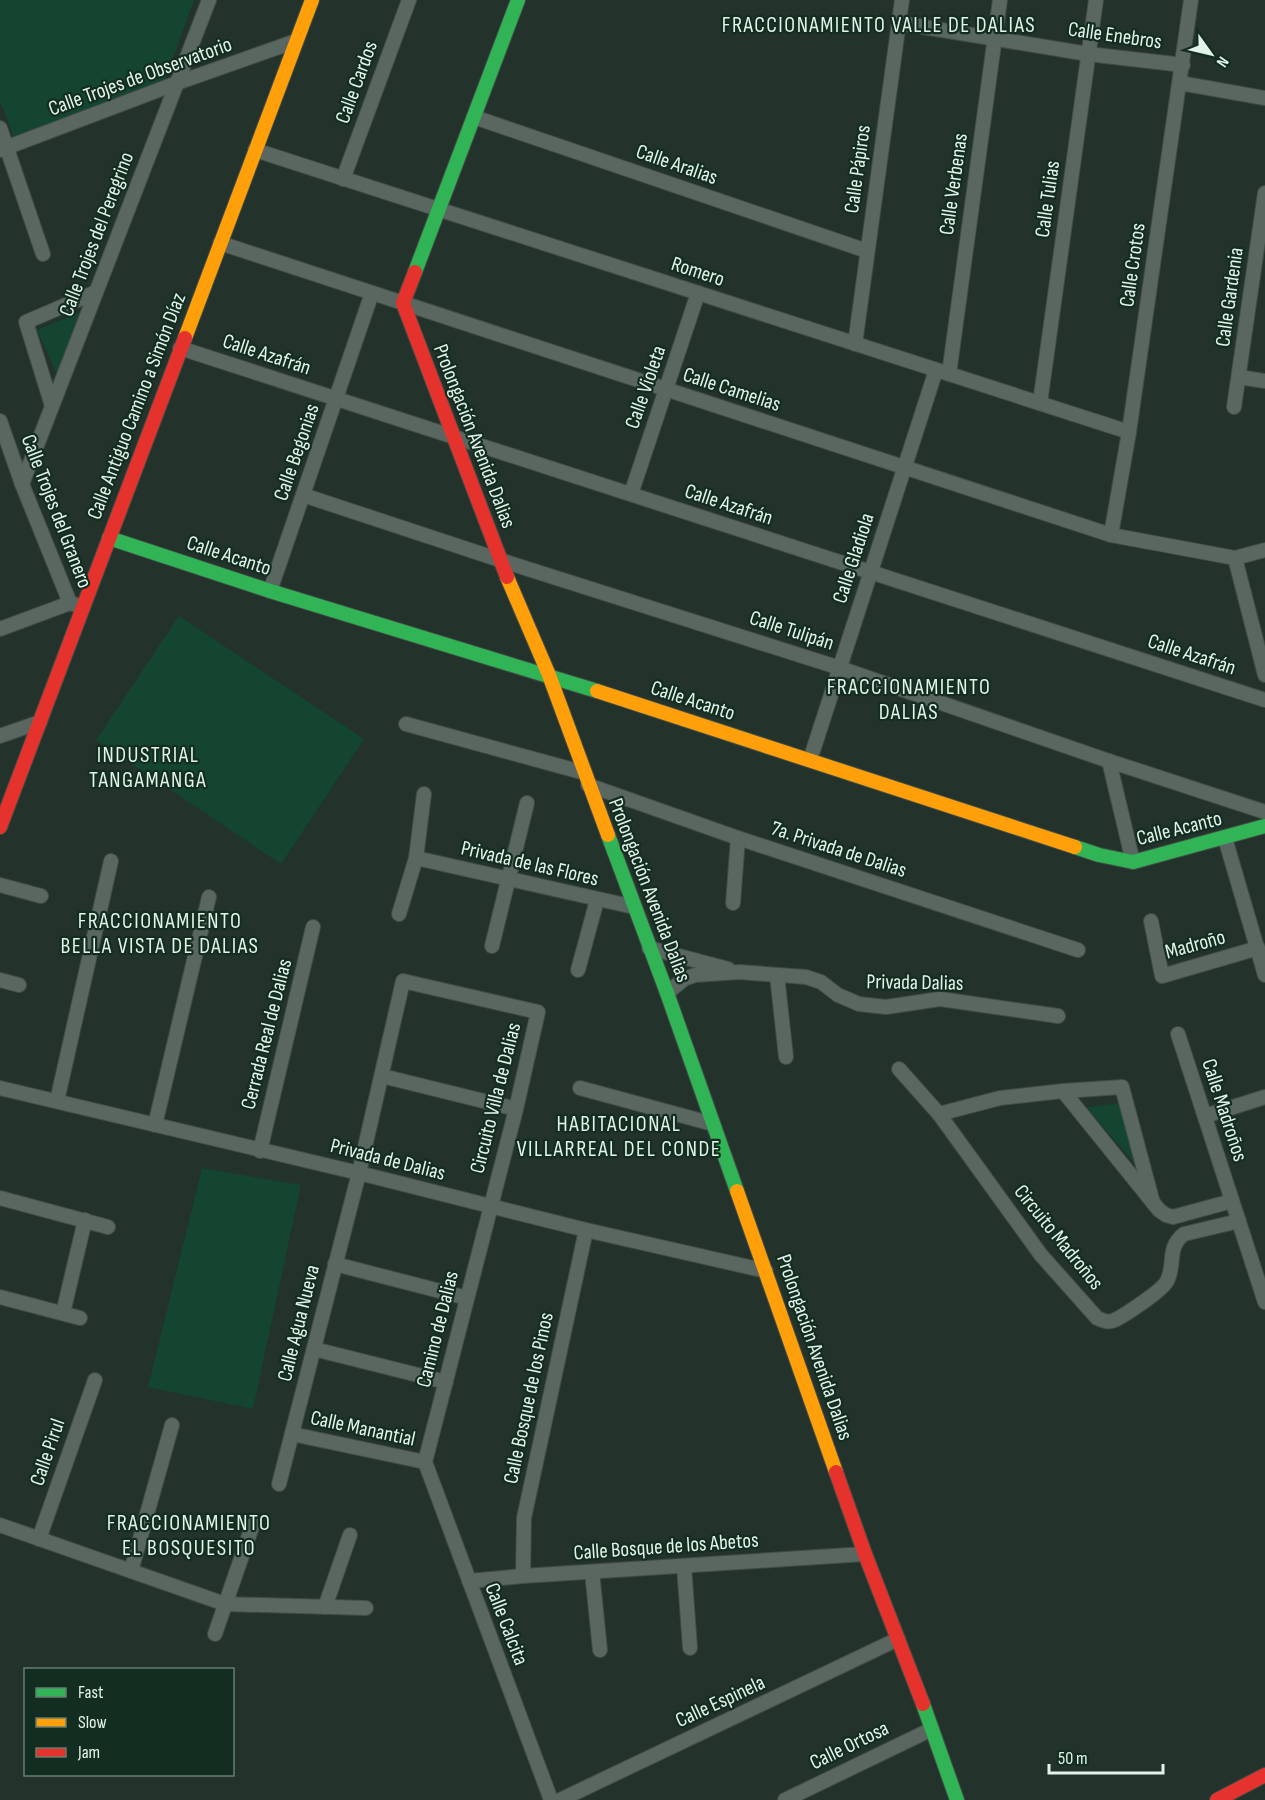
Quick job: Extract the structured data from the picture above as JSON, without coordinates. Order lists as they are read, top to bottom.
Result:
{
  "streets": {
    "street": [
      "Calle Enebros",
      "Calle Trojes de Observatorio",
      "Calle Cardos",
      "Calle Aralias",
      "Calle Pápiros",
      "Calle Verbenas",
      "Calle Tulias",
      "Calle Trojes del Peregrino",
      "Calle Crotos",
      "Romero",
      "Calle Gardenia",
      "Calle Azafrán",
      "Calle Violeta",
      "Calle Camelias",
      "Calle Antiguo Camino a Simón Díaz",
      "Prolongación Avenida Dalias",
      "Calle Begonias",
      "Calle Trojes del Granero",
      "Calle Acanto",
      "Calle Gladiola",
      "Calle Tulipán",
      "7a. Privada de Dalias",
      "Privada de las Flores",
      "Madroño",
      "Privada Dalias",
      "Cerrada Real de Dalias",
      "Circuito Villa de Dalias",
      "Calle Madroños",
      "Privada de Dalias",
      "Circuito Madroños",
      "Calle Agua Nueva",
      "Camino de Dalias",
      "Calle Bosque de los Pinos",
      "Calle Manantial",
      "Calle Pirul",
      "Calle Bosque de los Abetos",
      "Calle Calcita",
      "Calle Espinela",
      "Calle Ortosa"
    ]
  },
  "crossings": [
    ["Calle Enebros", "Calle Pápiros"],
    ["Calle Enebros", "Calle Verbenas"],
    ["Calle Enebros", "Calle Tulias"],
    ["Calle Enebros", "Calle Crotos"],
    ["Calle Trojes de Observatorio", "Calle Trojes del Peregrino"],
    ["Calle Trojes de Observatorio", "Calle Antiguo Camino a Simón Díaz"],
    ["Calle Cardos", "Romero"],
    ["Calle Aralias", "Calle Pápiros"],
    ["Calle Pápiros", "Romero"],
    ["Calle Verbenas", "Romero"],
    ["Calle Verbenas", "Calle Gladiola"],
    ["Calle Tulias", "Romero"],
    ["Calle Trojes del Peregrino", "Calle Trojes del Granero"],
    ["Calle Crotos", "Romero"],
    ["Calle Crotos", "Calle Camelias"],
    ["Romero", "Calle Violeta"],
    ["Romero", "Calle Antiguo Camino a Simón Díaz"],
    ["Romero", "Calle Gladiola"],
    ["Calle Azafrán", "Calle Violeta"],
    ["Calle Azafrán", "Calle Antiguo Camino a Simón Díaz"],
    ["Calle Azafrán", "Prolongación Avenida Dalias"],
    ["Calle Azafrán", "Calle Begonias"],
    ["Calle Azafrán", "Calle Gladiola"],
    ["Calle Violeta", "Calle Camelias"],
    ["Calle Camelias", "Calle Antiguo Camino a Simón Díaz"],
    ["Calle Camelias", "Prolongación Avenida Dalias"],
    ["Calle Camelias", "Calle Begonias"],
    ["Calle Camelias", "Calle Gladiola"],
    ["Calle Antiguo Camino a Simón Díaz", "Calle Trojes del Granero"],
    ["Calle Antiguo Camino a Simón Díaz", "Calle Acanto"],
    ["Prolongación Avenida Dalias", "Calle Acanto"],
    ["Prolongación Avenida Dalias", "Calle Tulipán"],
    ["Prolongación Avenida Dalias", "7a. Privada de Dalias"],
    ["Prolongación Avenida Dalias", "Privada de las Flores"],
    ["Prolongación Avenida Dalias", "Privada Dalias"],
    ["Prolongación Avenida Dalias", "Privada de Dalias"],
    ["Prolongación Avenida Dalias", "Calle Bosque de los Abetos"],
    ["Prolongación Avenida Dalias", "Calle Espinela"],
    ["Prolongación Avenida Dalias", "Calle Ortosa"],
    ["Calle Begonias", "Calle Acanto"],
    ["Calle Begonias", "Calle Tulipán"],
    ["Calle Acanto", "Calle Gladiola"],
    ["Calle Gladiola", "Calle Tulipán"],
    ["Cerrada Real de Dalias", "Privada de Dalias"],
    ["Circuito Villa de Dalias", "Privada de Dalias"],
    ["Circuito Villa de Dalias", "Calle Agua Nueva"],
    ["Circuito Villa de Dalias", "Camino de Dalias"],
    ["Calle Madroños", "Circuito Madroños"],
    ["Privada de Dalias", "Calle Agua Nueva"],
    ["Privada de Dalias", "Camino de Dalias"],
    ["Privada de Dalias", "Calle Bosque de los Pinos"],
    ["Calle Agua Nueva", "Calle Manantial"],
    ["Camino de Dalias", "Calle Manantial"],
    ["Camino de Dalias", "Calle Calcita"],
    ["Calle Bosque de los Pinos", "Calle Bosque de los Abetos"],
    ["Calle Manantial", "Calle Calcita"],
    ["Calle Bosque de los Abetos", "Calle Calcita"]
  ],
  "districts": [
    "FRACCIONAMIENTO VALLE DE DALIAS",
    "FRACCIONAMIENTO DALIAS",
    "INDUSTRIAL TANGAMANGA",
    "FRACCIONAMIENTO BELLA VISTA DE DALIAS",
    "HABITACIONAL VILLARREAL DEL CONDE",
    "FRACCIONAMIENTO EL BOSQUESITO"
  ],
  "legend": ["Fast", "Slow", "Jam"],
  "scale_bar": "50 m",
  "north": "bottom right"
}
